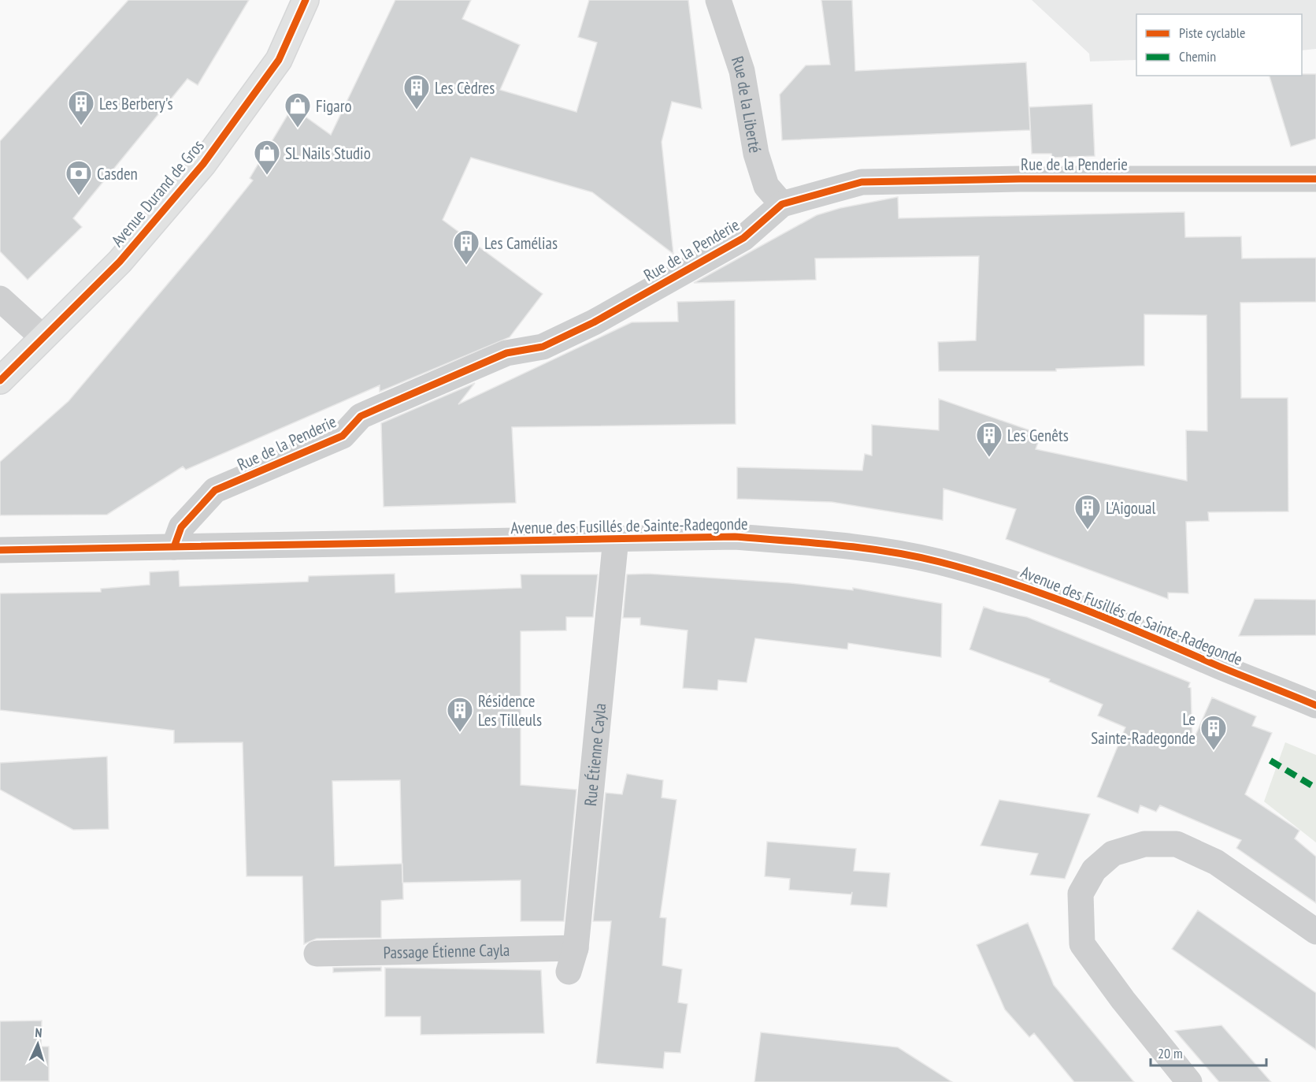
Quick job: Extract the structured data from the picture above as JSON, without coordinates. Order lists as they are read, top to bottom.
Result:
{
  "streets": {
    "main road": ["Avenue Durand de Gros"],
    "street": [
      "Rue de la Liberté",
      "Rue de la Penderie",
      "Avenue des Fusillés de Sainte-Radegonde",
      "Rue Étienne Cayla",
      "Passage Étienne Cayla"
    ]
  },
  "crossings": [
    ["Rue de la Liberté", "Rue de la Penderie"],
    ["Rue de la Penderie", "Avenue des Fusillés de Sainte-Radegonde"],
    ["Avenue des Fusillés de Sainte-Radegonde", "Rue Étienne Cayla"],
    ["Rue Étienne Cayla", "Passage Étienne Cayla"]
  ],
  "places": {
    "building": [
      "Les Cèdres",
      "Les Berbery's",
      "Les Camélias",
      "Les Genêts",
      "L'Aigoual",
      "Résidence Les Tilleuls",
      "Le Sainte-Radegonde"
    ],
    "shop": ["Figaro", "SL Nails Studio"],
    "bank": ["Casden"]
  },
  "legend": ["Piste cyclable", "Chemin"],
  "scale_bar": "20 m",
  "north": "top"
}
